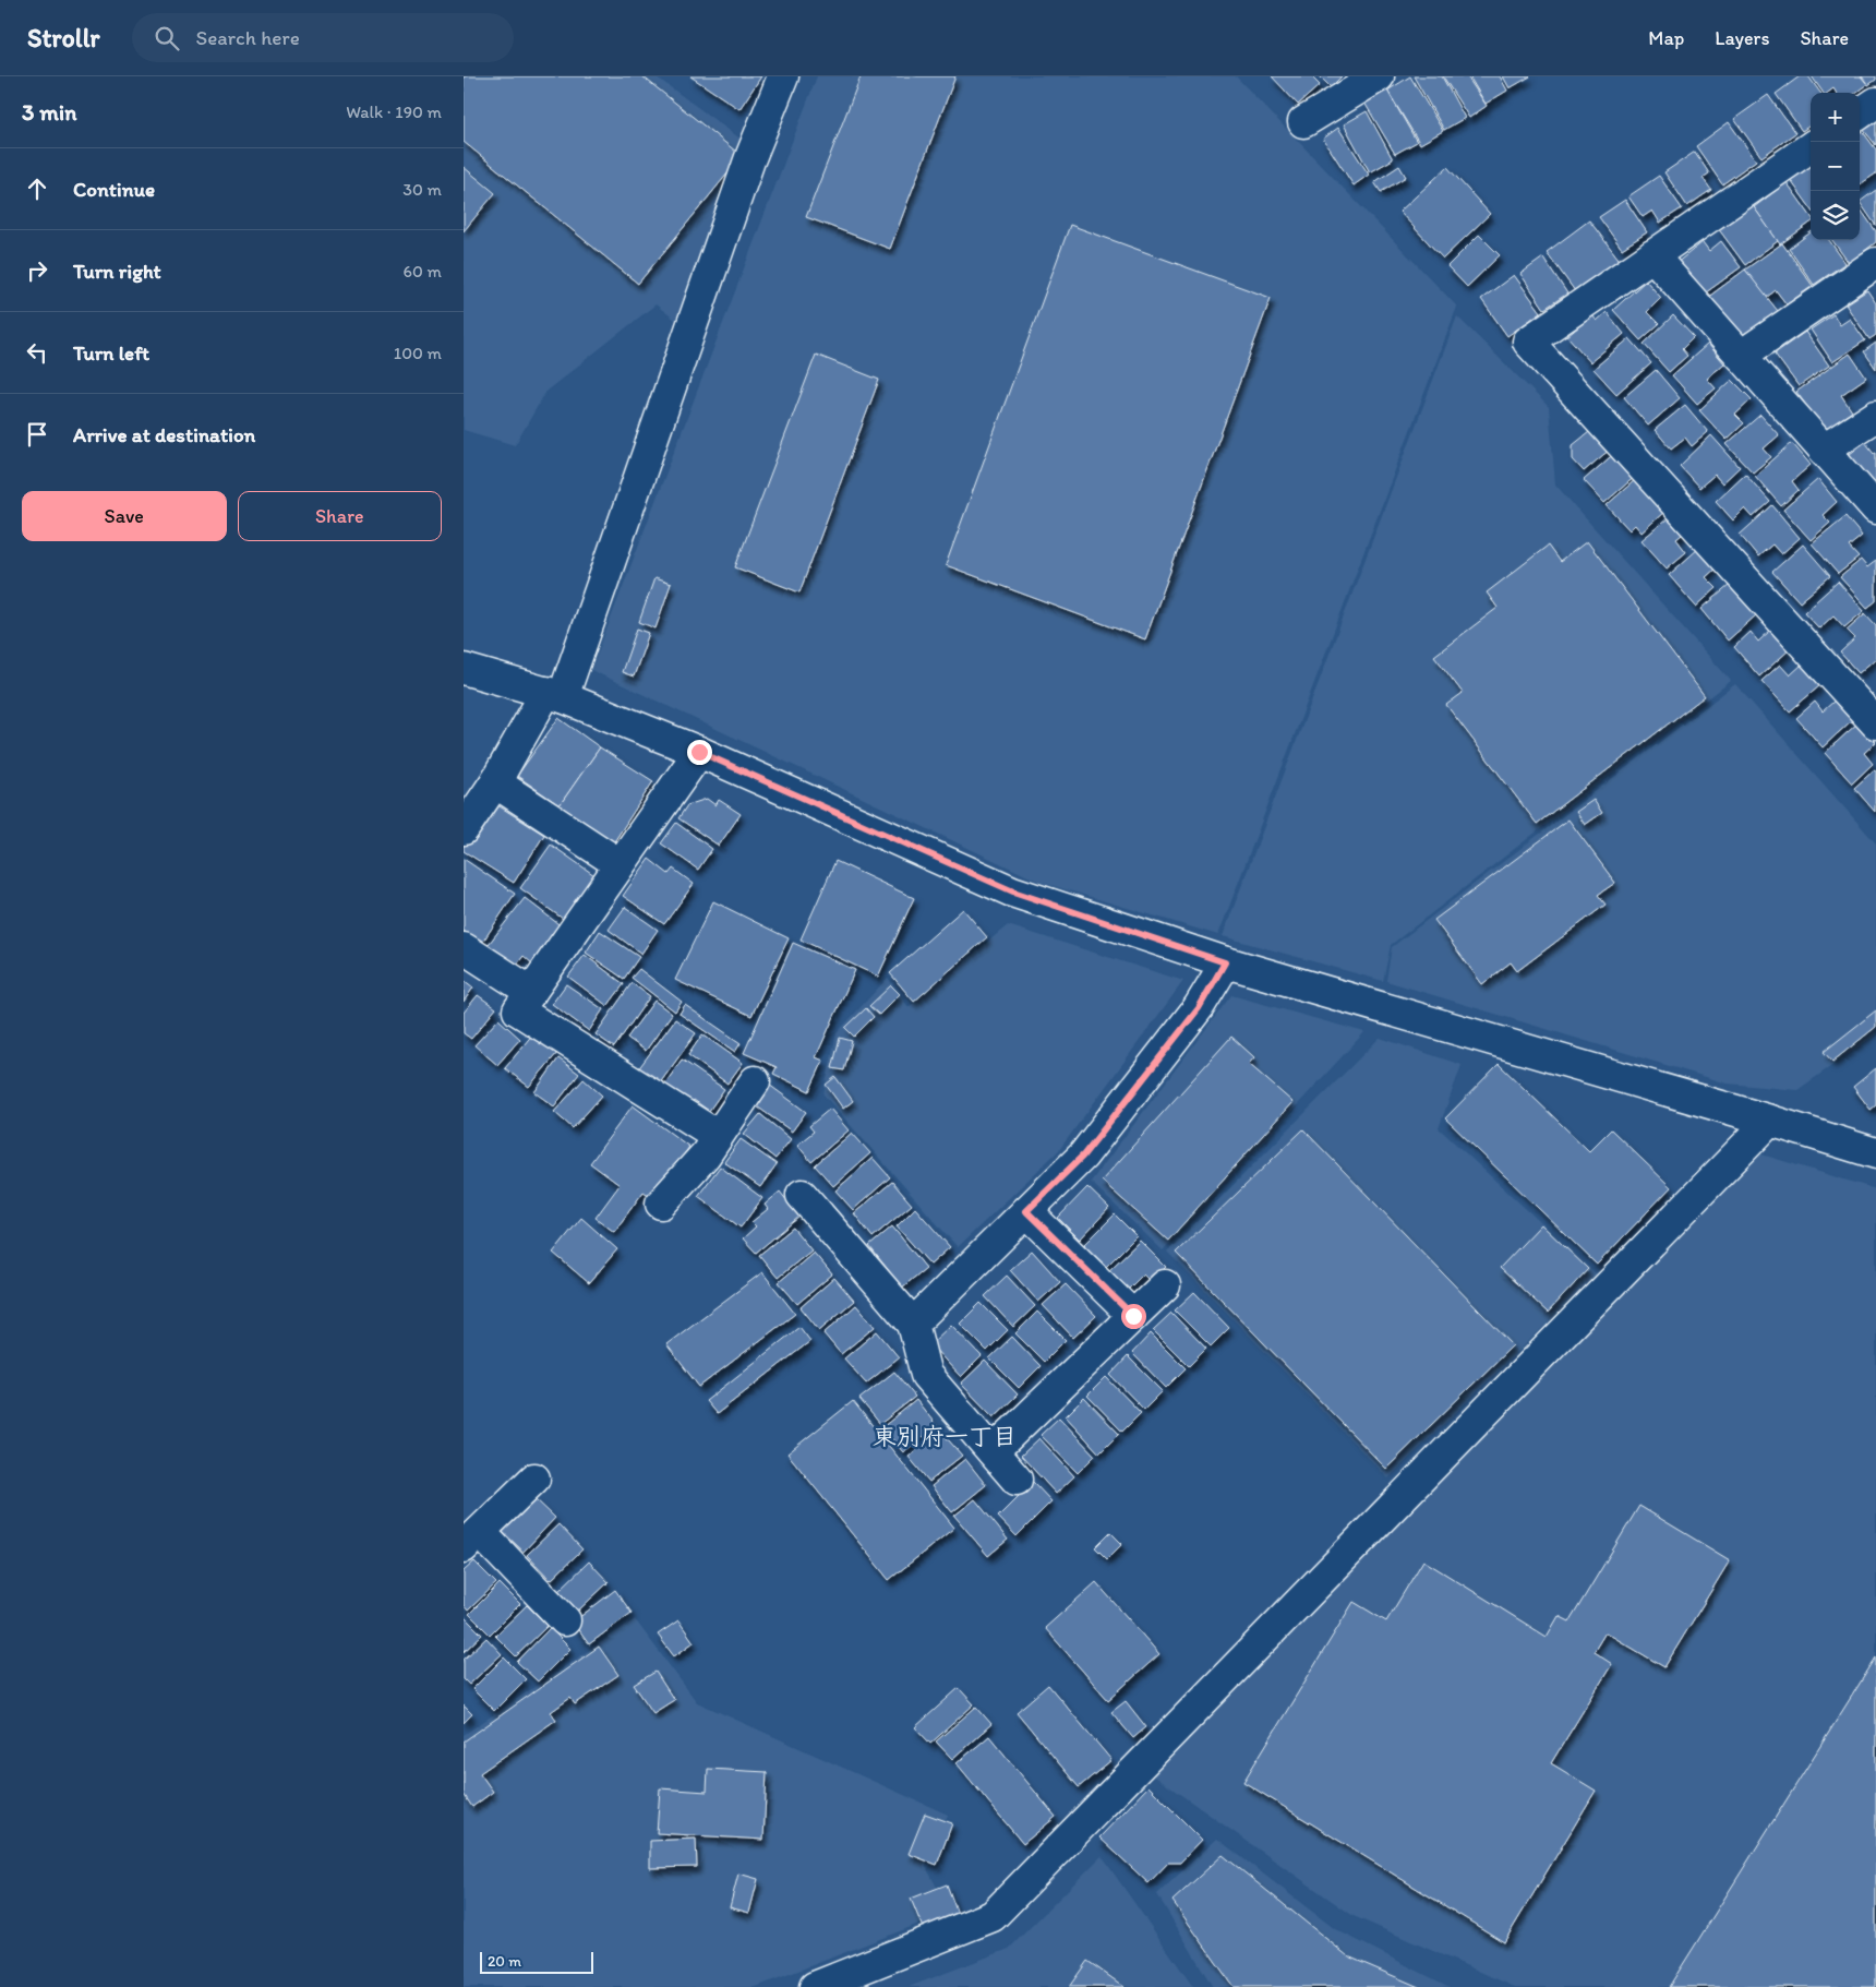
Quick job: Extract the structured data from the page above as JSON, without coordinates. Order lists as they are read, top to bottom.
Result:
{
  "districts": ["東別府一丁目"],
  "scale_bar": "20 m",
  "page": {
    "header": "Strollr",
    "search": "Search here",
    "nav": ["Map", "Layers", "Share"],
    "heading": ["3 min", "Walk · 190 m"],
    "map_buttons": ["+", "−"],
    "list": [
      ["Continue", "30 m"],
      ["Turn right", "60 m"],
      ["Turn left", "100 m"],
      "Arrive at destination"
    ],
    "buttons": ["Save", "Share"],
    "scale": "20 m"
  }
}
